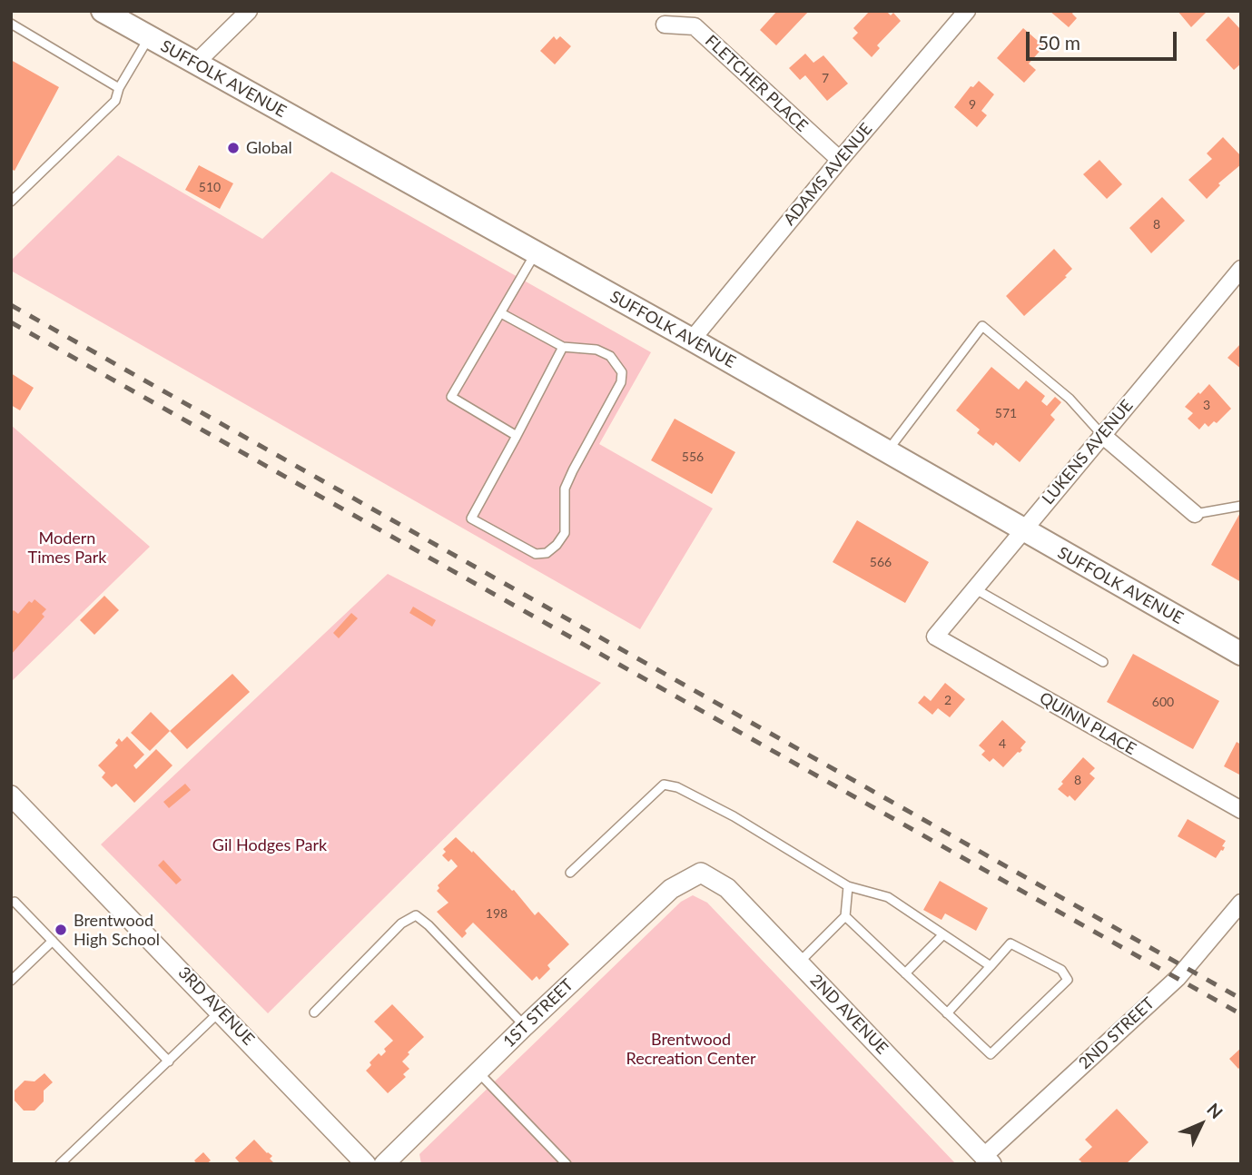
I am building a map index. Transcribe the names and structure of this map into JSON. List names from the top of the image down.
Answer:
{
  "streets": {
    "main road": ["SUFFOLK AVENUE"],
    "street": [
      "FLETCHER PLACE",
      "ADAMS AVENUE",
      "LUKENS AVENUE",
      "QUINN PLACE",
      "3RD AVENUE",
      "1ST STREET",
      "2ND AVENUE",
      "2ND STREET"
    ]
  },
  "crossings": [
    ["SUFFOLK AVENUE", "ADAMS AVENUE"],
    ["SUFFOLK AVENUE", "LUKENS AVENUE"],
    ["FLETCHER PLACE", "ADAMS AVENUE"],
    ["LUKENS AVENUE", "QUINN PLACE"],
    ["1ST STREET", "2ND AVENUE"],
    ["2ND AVENUE", "2ND STREET"]
  ],
  "parks": ["Modern Times Park", "Gil Hodges Park", "Brentwood Recreation Center"],
  "places": ["Global", "Brentwood High School"],
  "house_numbers": [
    "7",
    "9",
    "510",
    "8",
    "3",
    "571",
    "556",
    "566",
    "2",
    "600",
    "4",
    "8",
    "198"
  ],
  "scale_bar": "50 m",
  "north": "top right"
}
